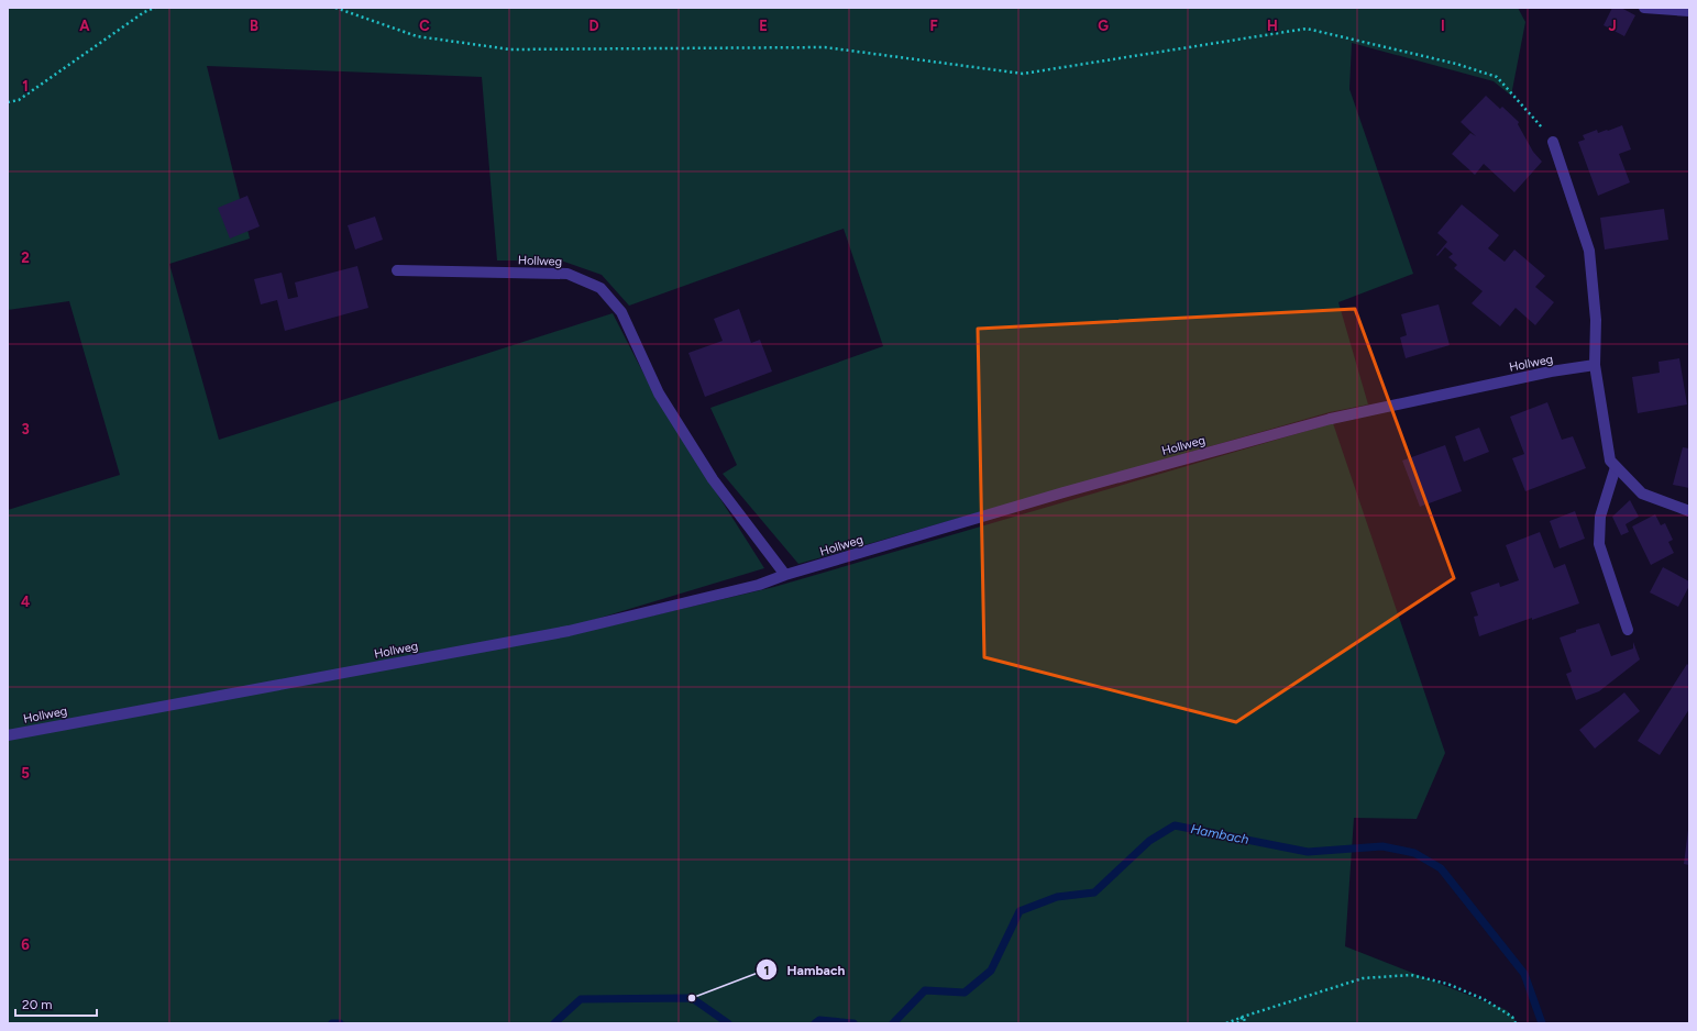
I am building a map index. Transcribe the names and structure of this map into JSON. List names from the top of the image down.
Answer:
{
  "streets": {
    "street": ["Hollweg"]
  },
  "water": ["Hambach"],
  "places": ["Hambach"],
  "scale_bar": "20 m",
  "grid": {
    "columns": [
      "A",
      "B",
      "C",
      "D",
      "E",
      "F",
      "G",
      "H",
      "I",
      "J"
    ],
    "rows": [
      "1",
      "2",
      "3",
      "4",
      "5",
      "6"
    ]
  }
}
